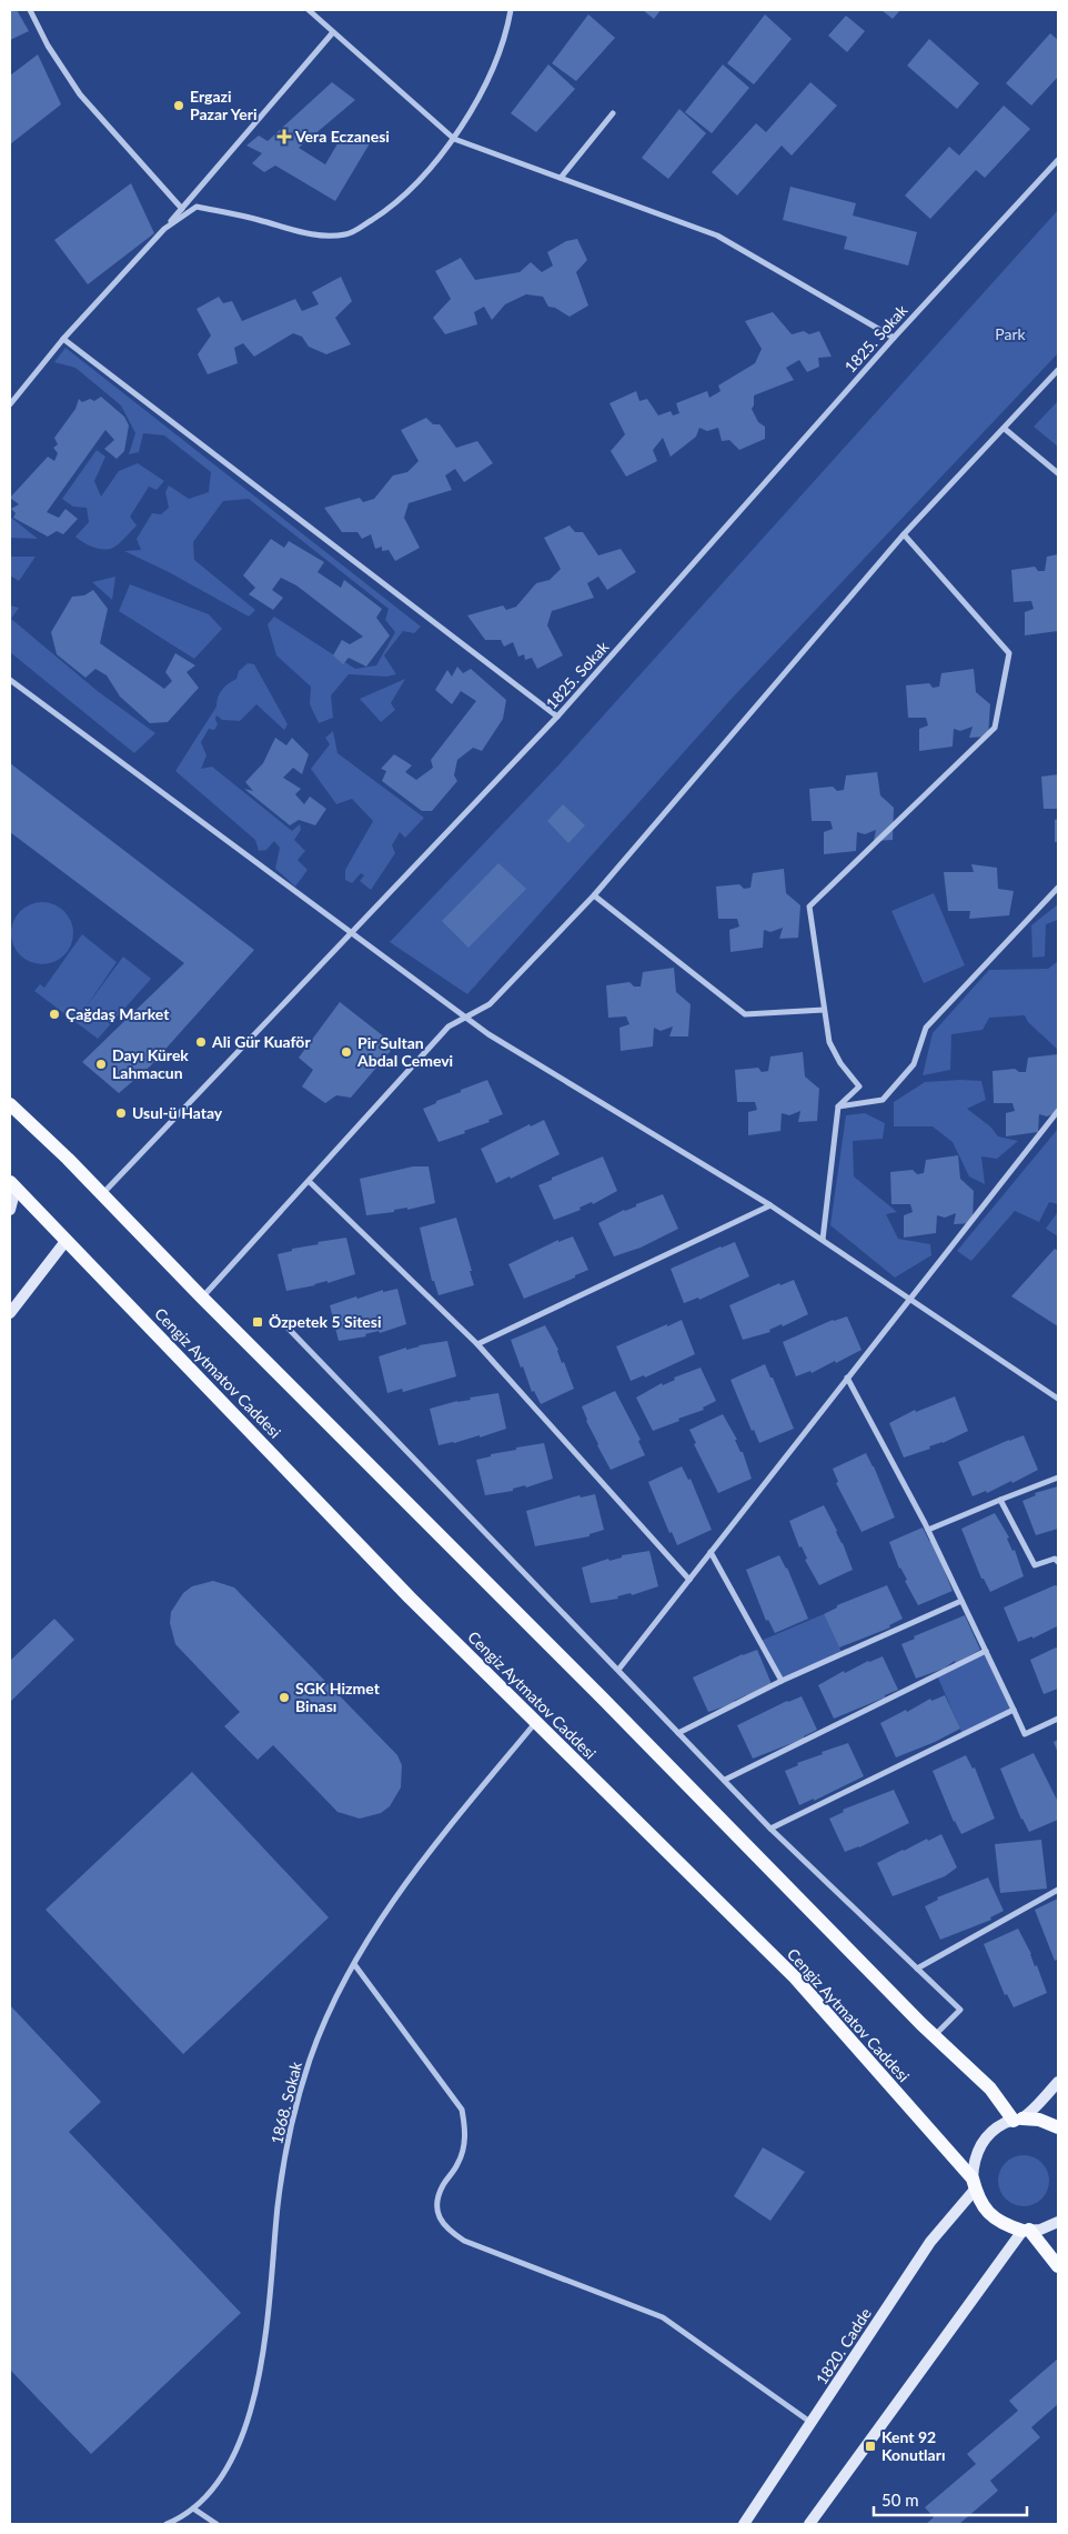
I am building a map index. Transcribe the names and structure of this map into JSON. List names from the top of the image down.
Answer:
{
  "streets": {
    "main road": ["Cengiz Aytmatov Caddesi", "1820. Cadde"],
    "street": ["1825. Sokak", "1868. Sokak"]
  },
  "crossings": [
    ["Cengiz Aytmatov Caddesi", "1868. Sokak"],
    ["Cengiz Aytmatov Caddesi", "1820. Cadde"]
  ],
  "parks": ["Park"],
  "places": {
    "other": [
      "Ergazi Pazar Yeri",
      "Çağdaş Market",
      "Ali Gür Kuaför",
      "Pir Sultan Abdal Cemevi",
      "Dayı Kürek Lahmacun",
      "Usul-ü Hatay",
      "SGK Hizmet Binası"
    ],
    "health": ["Vera Eczanesi"],
    "transit": ["Özpetek 5 Sitesi", "Kent 92 Konutları"]
  },
  "scale_bar": "50 m"
}
